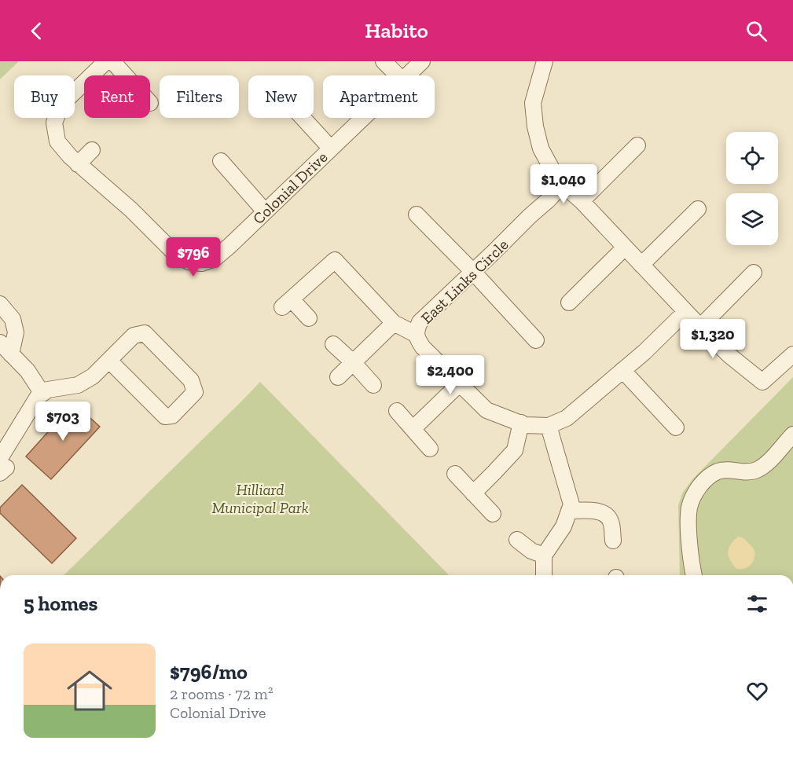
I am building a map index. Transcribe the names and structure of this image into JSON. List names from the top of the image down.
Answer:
{
  "streets": {
    "street": ["Colonial Drive", "East Links Circle"]
  },
  "parks": ["Hilliard Municipal Park"],
  "page": {
    "header": "Habito",
    "chip": [
      "Buy",
      "Rent",
      "Filters",
      "New",
      "Apartment"
    ],
    "price": [
      "$1,040",
      "$796",
      "$1,320",
      "$2,400",
      "$703"
    ],
    "heading": "5 homes",
    "list": [
      {
        "name": "$796/mo",
        "note": "2 rooms · 72 m² · Colonial Drive"
      }
    ]
  }
}
